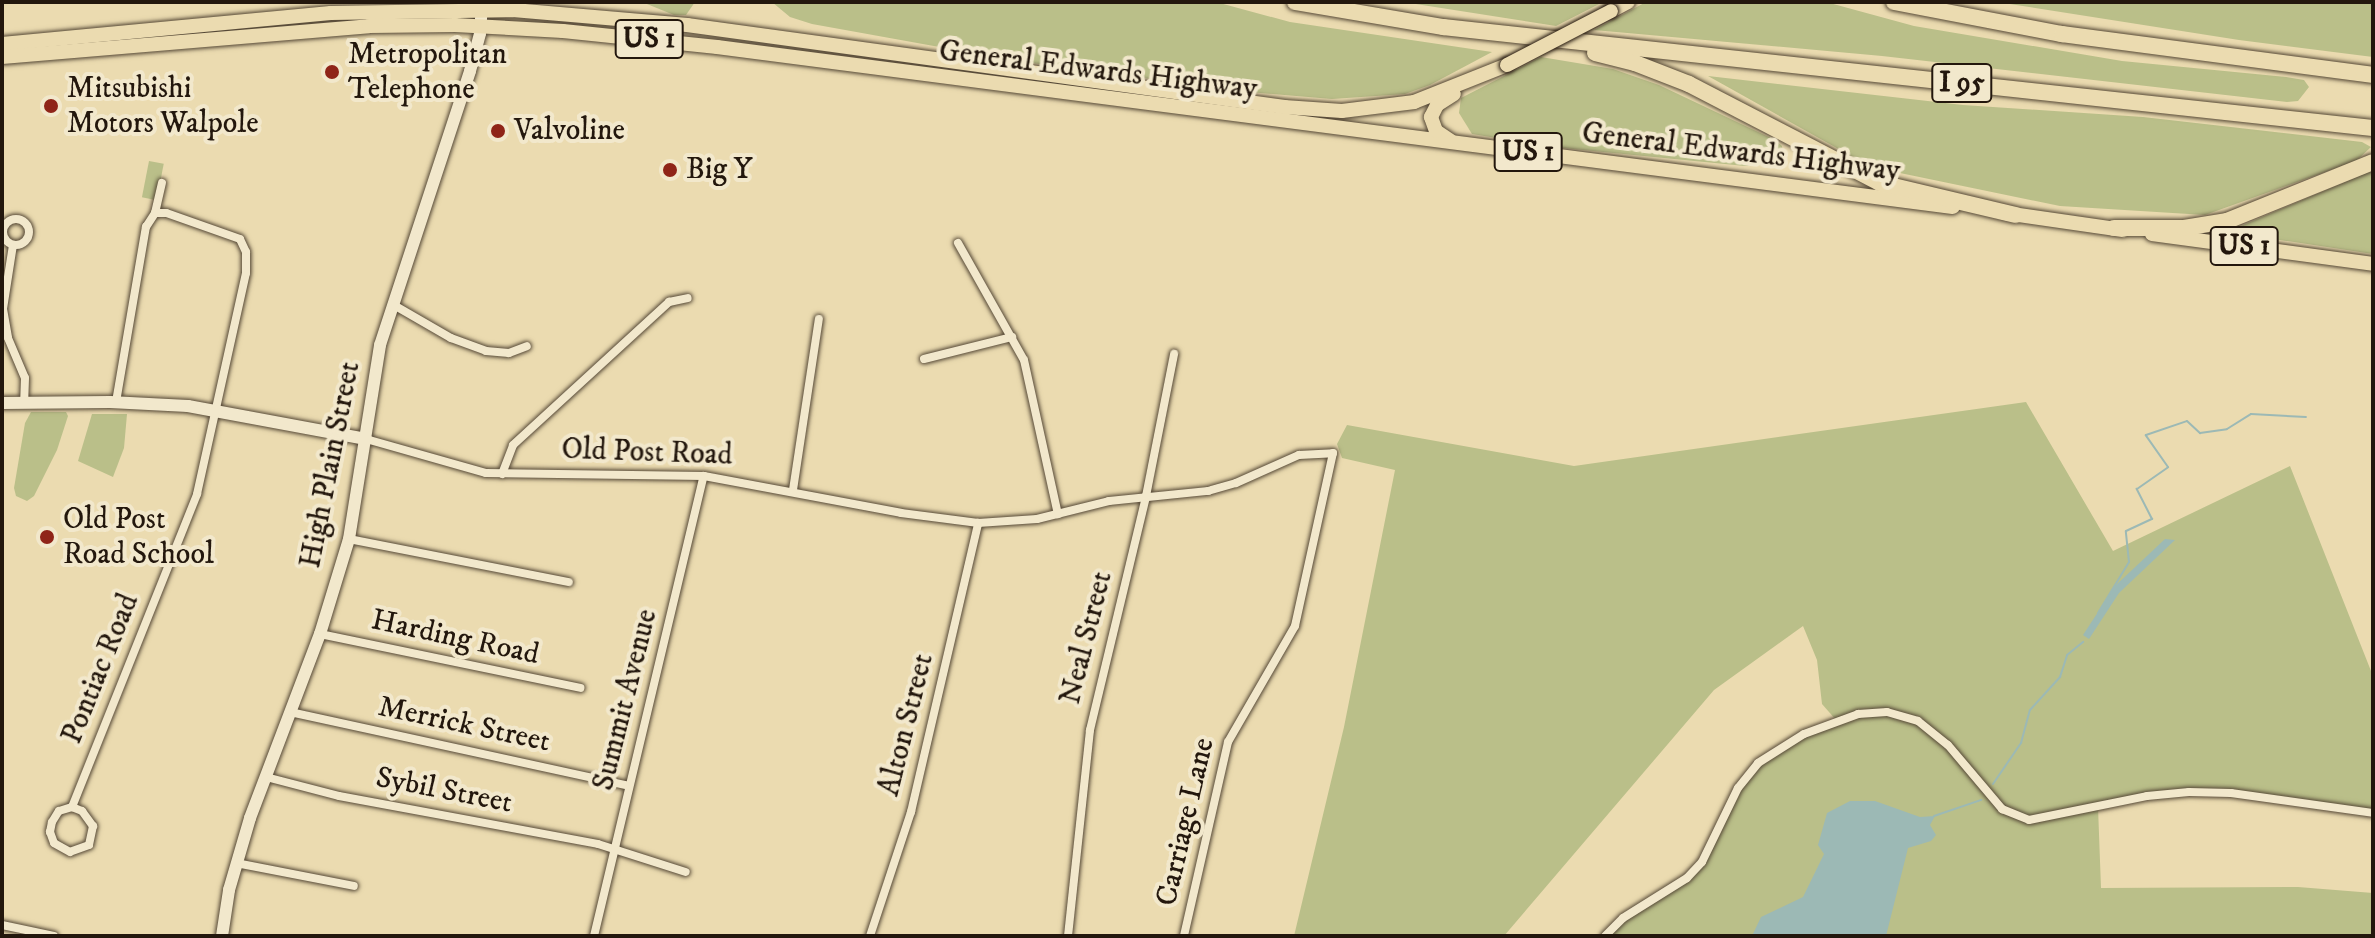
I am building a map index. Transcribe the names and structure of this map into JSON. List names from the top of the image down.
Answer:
{
  "streets": {
    "highway": ["I 95"],
    "main road": [
      "US 1",
      "General Edwards Highway",
      "Old Post Road",
      "High Plain Street"
    ],
    "street": [
      "Harding Road",
      "Neal Street",
      "Pontiac Road",
      "Summit Avenue",
      "Merrick Street",
      "Alton Street",
      "Sybil Street",
      "Carriage Lane"
    ]
  },
  "crossings": [
    ["US 1", "General Edwards Highway"],
    ["US 1", "High Plain Street"],
    ["General Edwards Highway", "High Plain Street"],
    ["Old Post Road", "High Plain Street"],
    ["Old Post Road", "Neal Street"],
    ["Old Post Road", "Pontiac Road"],
    ["Old Post Road", "Summit Avenue"],
    ["Old Post Road", "Alton Street"],
    ["Old Post Road", "Carriage Lane"],
    ["High Plain Street", "Harding Road"],
    ["High Plain Street", "Merrick Street"],
    ["High Plain Street", "Sybil Street"],
    ["Summit Avenue", "Merrick Street"],
    ["Summit Avenue", "Sybil Street"]
  ],
  "places": [
    "Metropolitan Telephone",
    "Mitsubishi Motors Walpole",
    "Valvoline",
    "Big Y",
    "Old Post Road School"
  ]
}
